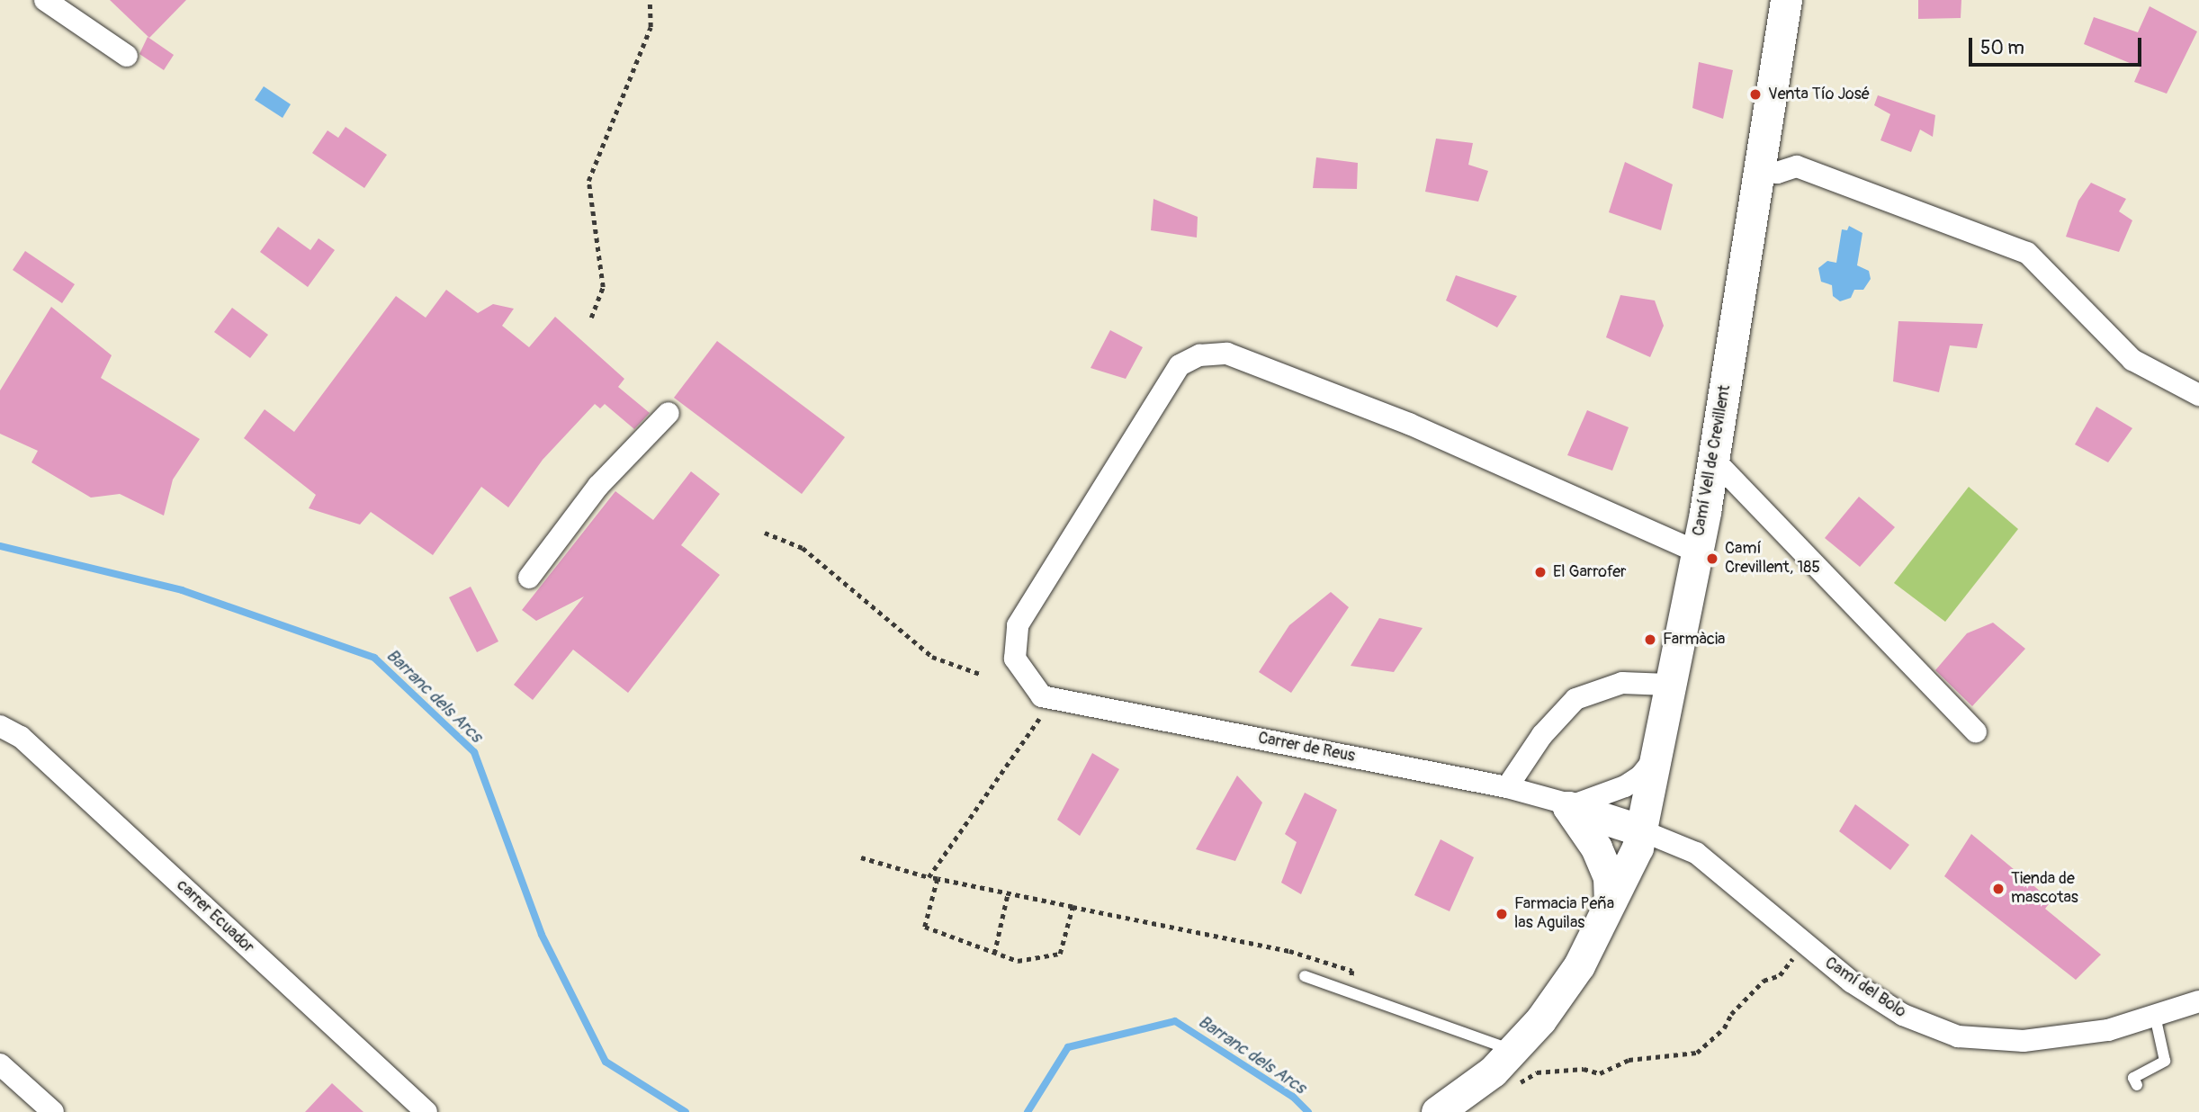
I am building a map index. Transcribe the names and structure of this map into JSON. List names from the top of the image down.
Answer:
{
  "streets": {
    "street": [
      "Camí Vell de Crevillent",
      "Carrer de Reus",
      "carrer Ecuador",
      "Camí del Bolo"
    ]
  },
  "crossings": [
    ["Camí Vell de Crevillent", "Camí del Bolo"]
  ],
  "water": ["Barranc dels Arcs"],
  "places": [
    "Venta Tío José",
    "Camí Crevillent, 185",
    "El Garrofer",
    "Farmàcia",
    "Tienda de mascotas",
    "Farmacia Peña las Aguilas"
  ],
  "scale_bar": "50 m"
}
